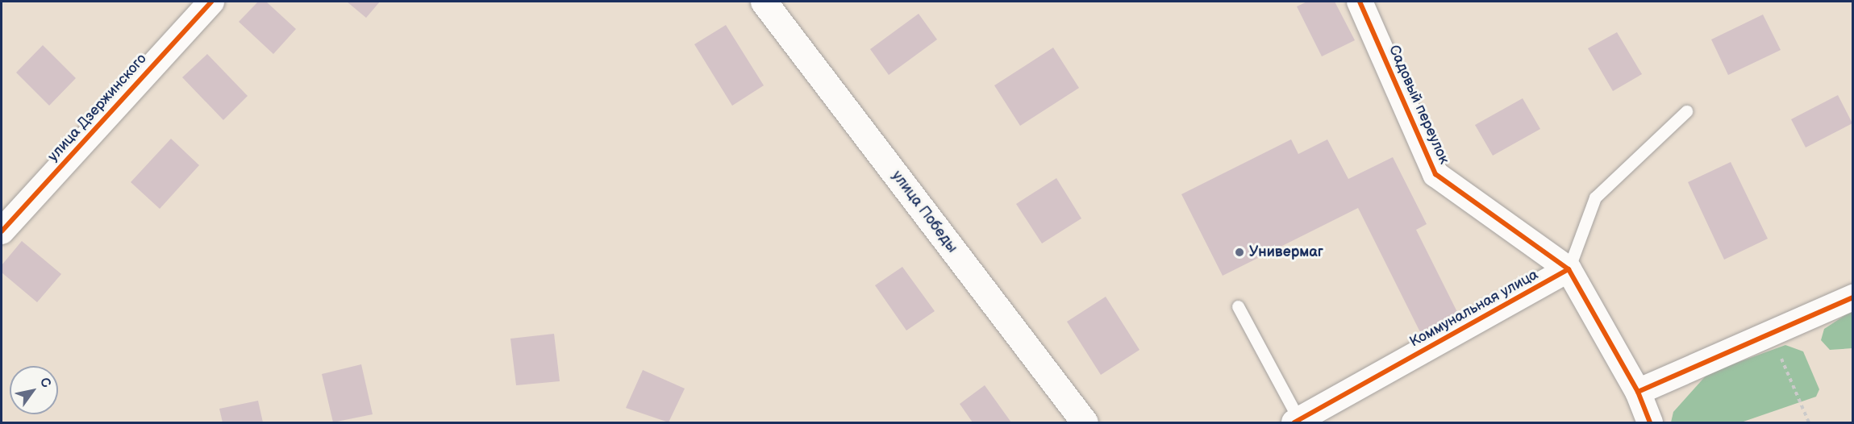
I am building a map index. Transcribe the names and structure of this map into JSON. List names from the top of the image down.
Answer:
{
  "streets": {
    "main road": ["улица Победы"],
    "street": ["Садовый переулок", "улица Дзержинского", "Коммунальная улица"]
  },
  "crossings": [
    ["Садовый переулок", "Коммунальная улица"]
  ],
  "places": ["Универмаг"],
  "north": "top right"
}
